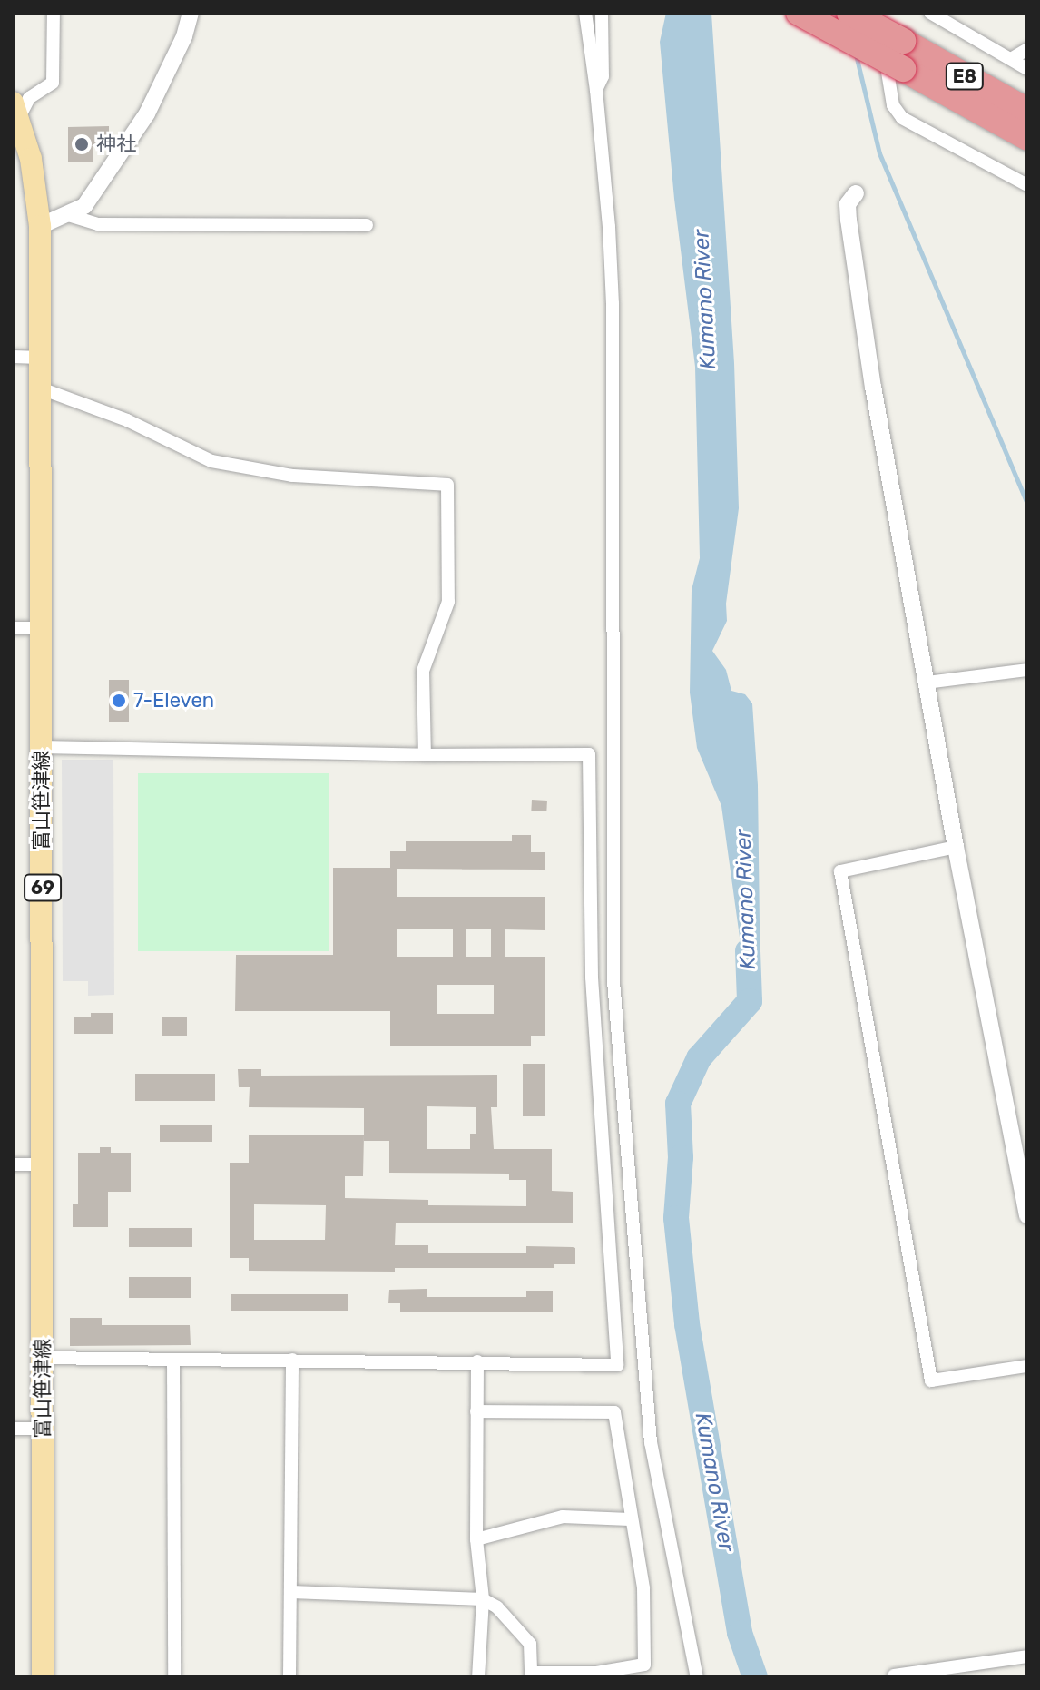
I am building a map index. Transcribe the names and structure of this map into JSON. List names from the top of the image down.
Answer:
{
  "streets": {
    "highway": ["E8"],
    "main road": ["富山笹津線", "69"]
  },
  "water": ["Kumano River"],
  "places": ["神社", "7-Eleven"]
}
